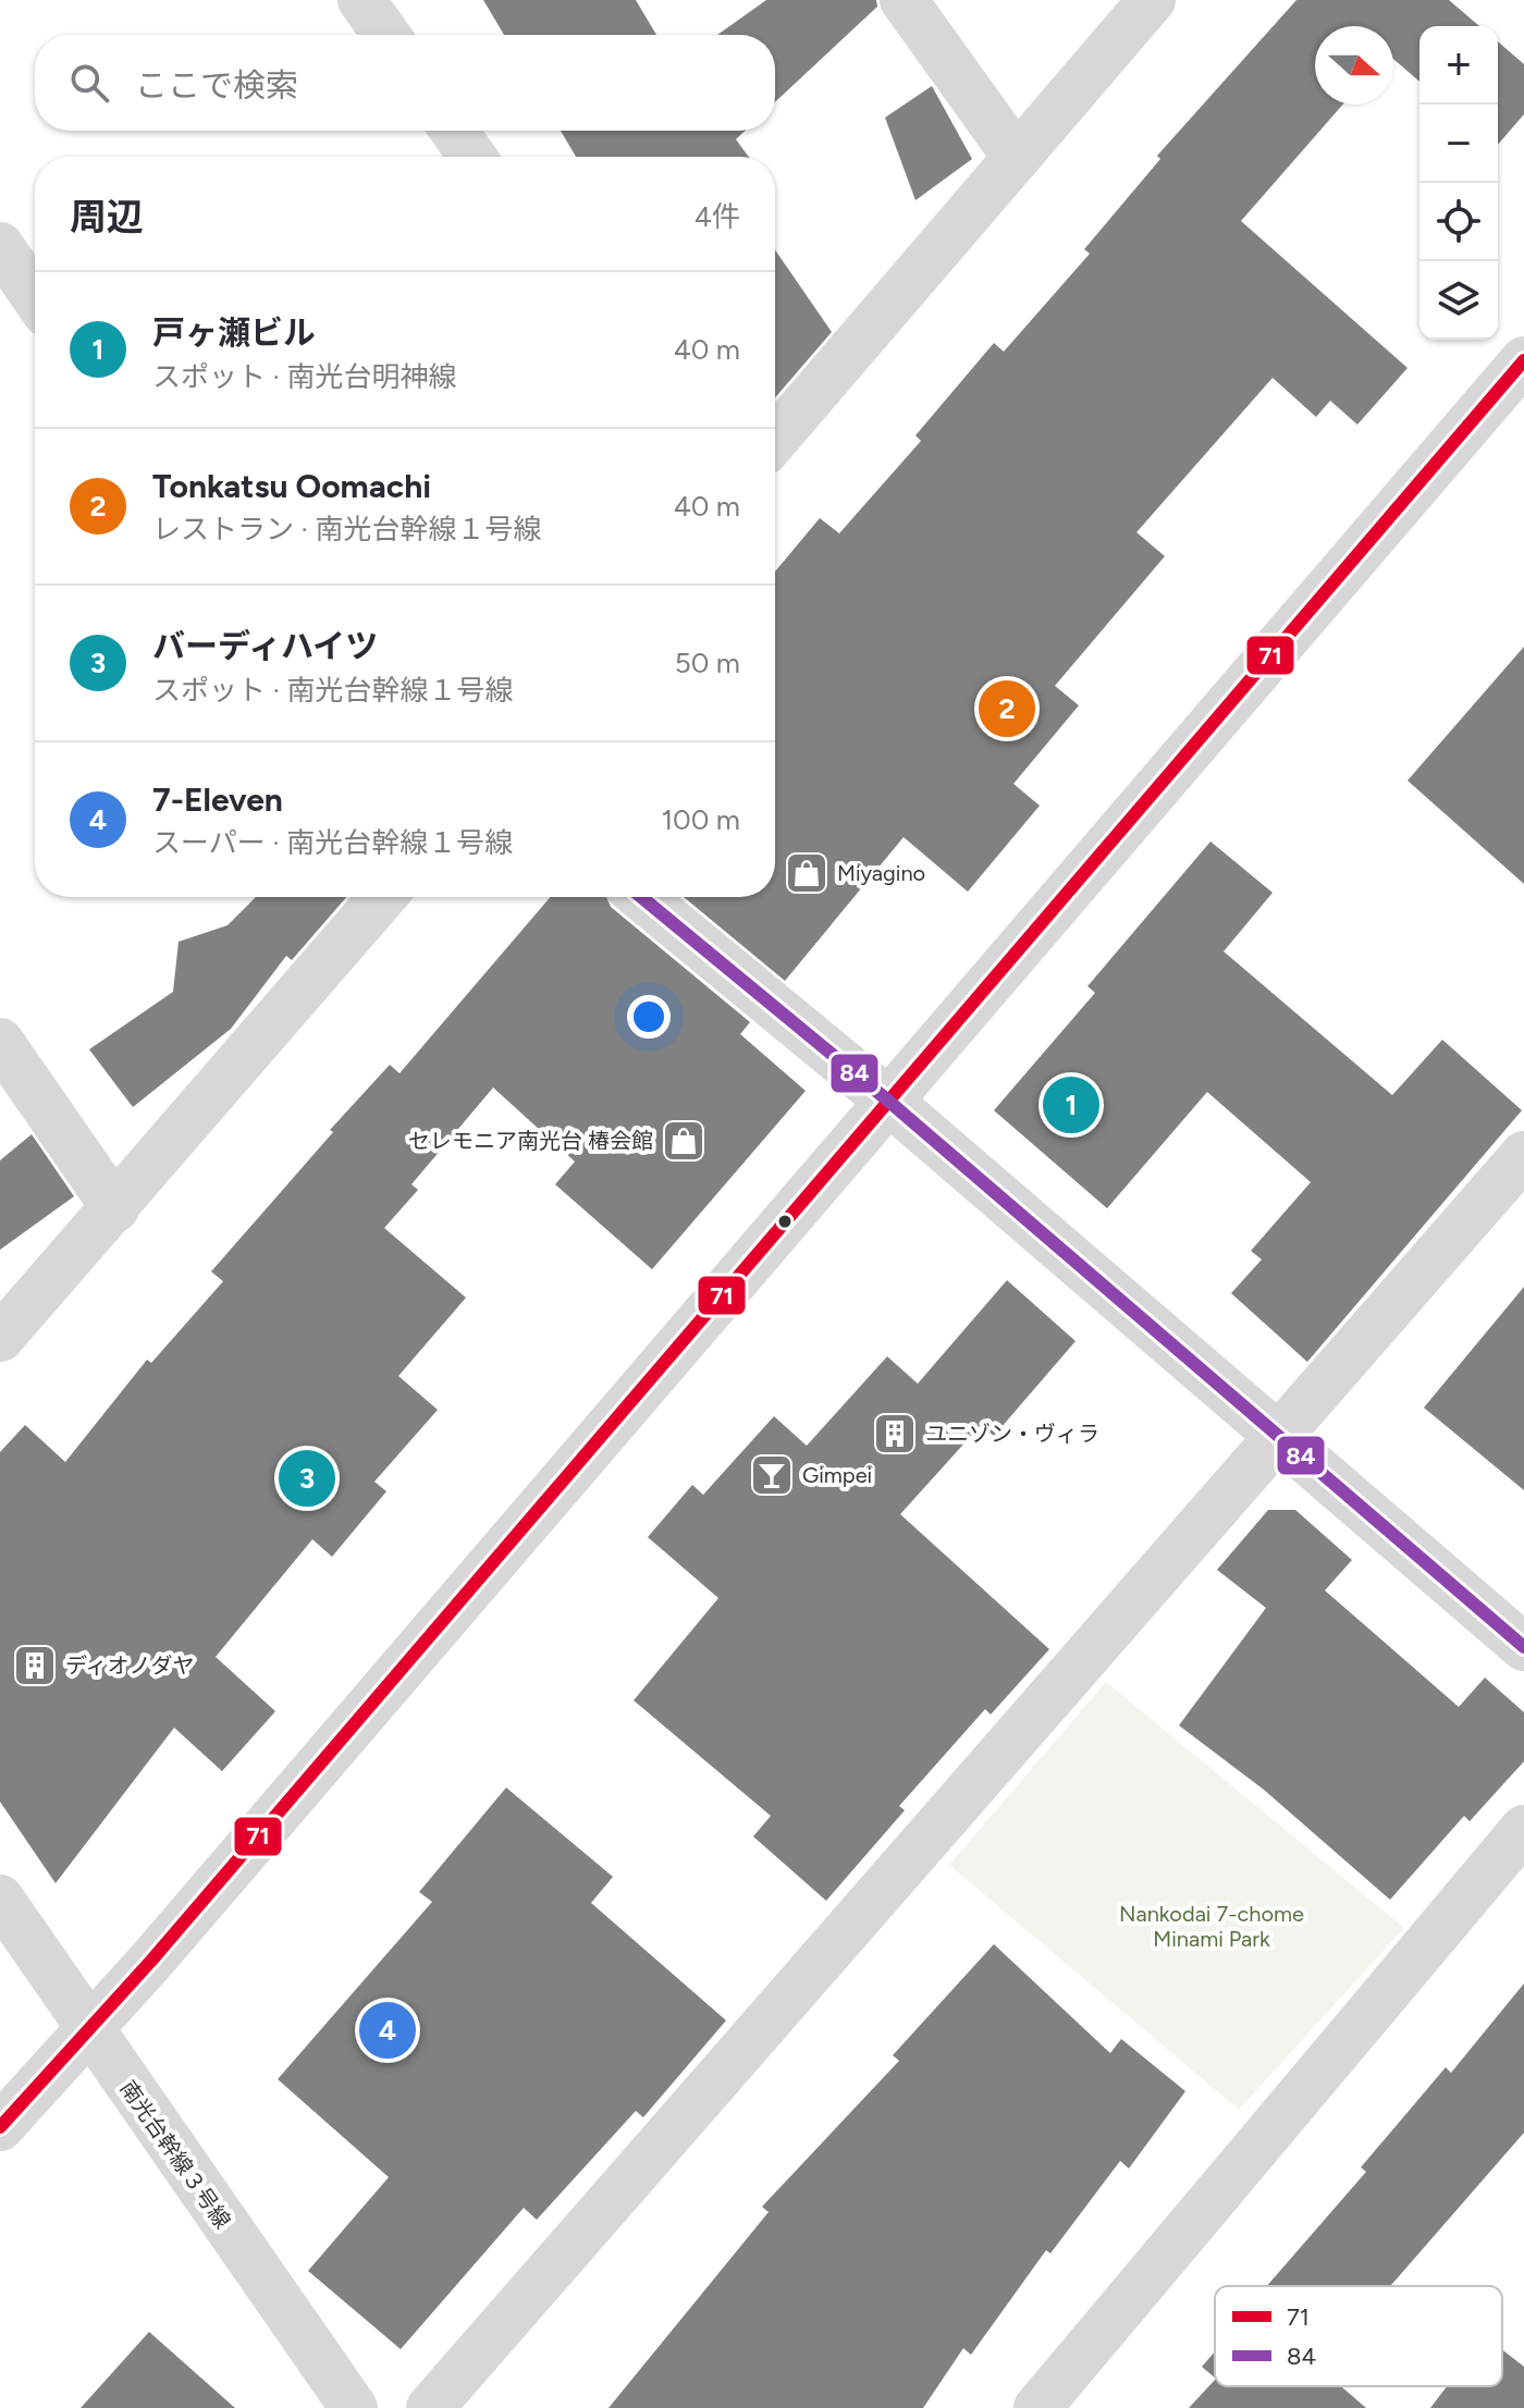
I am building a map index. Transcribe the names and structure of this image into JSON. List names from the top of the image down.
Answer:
{
  "streets": {
    "street": ["南光台幹線３号線"]
  },
  "parks": ["Nankodai 7-chome Minami Park"],
  "places": {
    "shop": ["Miyagino", "セレモニア南光台 椿会館"],
    "building": ["ユニゾン・ヴィラ", "ディオノダヤ"],
    "bar": ["Gimpei"]
  },
  "lines": ["transit line 71", "transit line 84"],
  "legend": ["71", "84"],
  "north": "right",
  "page": {
    "map_buttons": ["+", "−"],
    "search": "ここで検索",
    "heading": ["周辺", "4件"],
    "list": [
      {
        "mark": "1",
        "name": "戸ヶ瀬ビル",
        "note": "スポット · 南光台明神線",
        "value": "40 m"
      },
      {
        "mark": "2",
        "name": "Tonkatsu Oomachi",
        "note": "レストラン · 南光台幹線１号線",
        "value": "40 m"
      },
      {
        "mark": "3",
        "name": "バーディハイツ",
        "note": "スポット · 南光台幹線１号線",
        "value": "50 m"
      },
      {
        "mark": "4",
        "name": "7-Eleven",
        "note": "スーパー · 南光台幹線１号線",
        "value": "100 m"
      }
    ],
    "pins": [
      "2",
      "1",
      "3",
      "4"
    ]
  }
}
